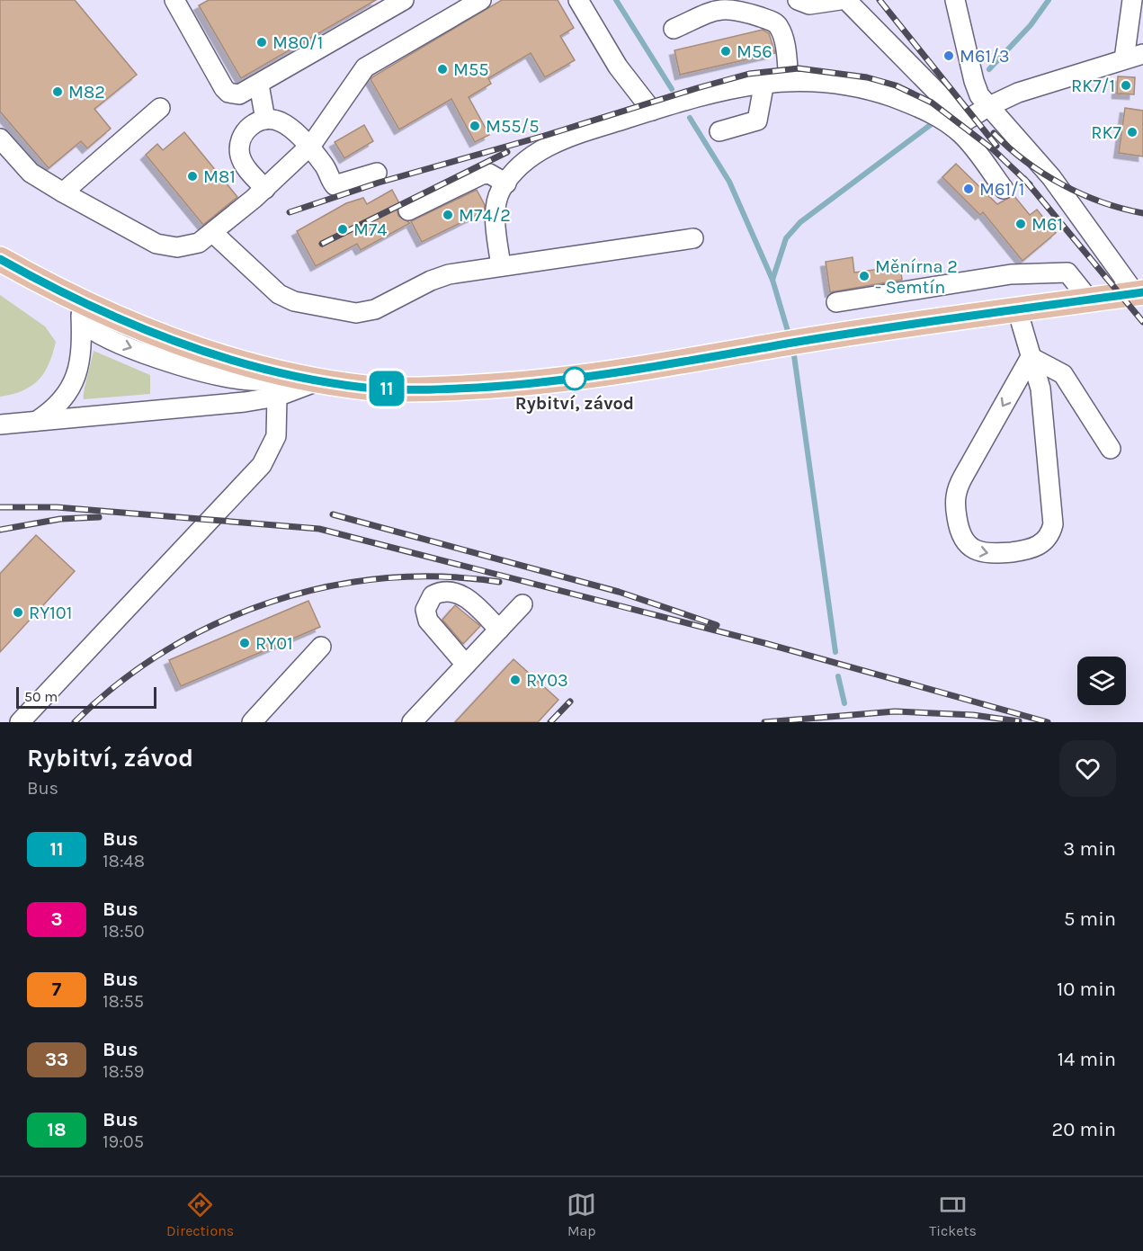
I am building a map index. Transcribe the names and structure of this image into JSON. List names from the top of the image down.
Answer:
{
  "places": [
    "M80/1",
    "M56",
    "M61/3",
    "M55",
    "RK7/1",
    "M82",
    "M55/5",
    "RK7",
    "M81",
    "M61/1",
    "M74/2",
    "M61",
    "M74",
    "Měnírna 2 - Semtín",
    "Rybitví, závod",
    "RY101",
    "RY01",
    "RY03"
  ],
  "lines": ["bus line 11"],
  "scale_bar": "50 m",
  "page": {
    "on_map": "11",
    "scale": "50 m",
    "heading": ["Rybitví, závod", "Bus"],
    "list": [
      {
        "mark": "11",
        "name": "Bus",
        "note": "18:48",
        "value": "3 min"
      },
      {
        "mark": "3",
        "name": "Bus",
        "note": "18:50",
        "value": "5 min"
      },
      {
        "mark": "7",
        "name": "Bus",
        "note": "18:55",
        "value": "10 min"
      },
      {
        "mark": "33",
        "name": "Bus",
        "note": "18:59",
        "value": "14 min"
      },
      {
        "mark": "18",
        "name": "Bus",
        "note": "19:05",
        "value": "20 min"
      }
    ],
    "tabs": ["Directions", "Map", "Tickets"]
  }
}
